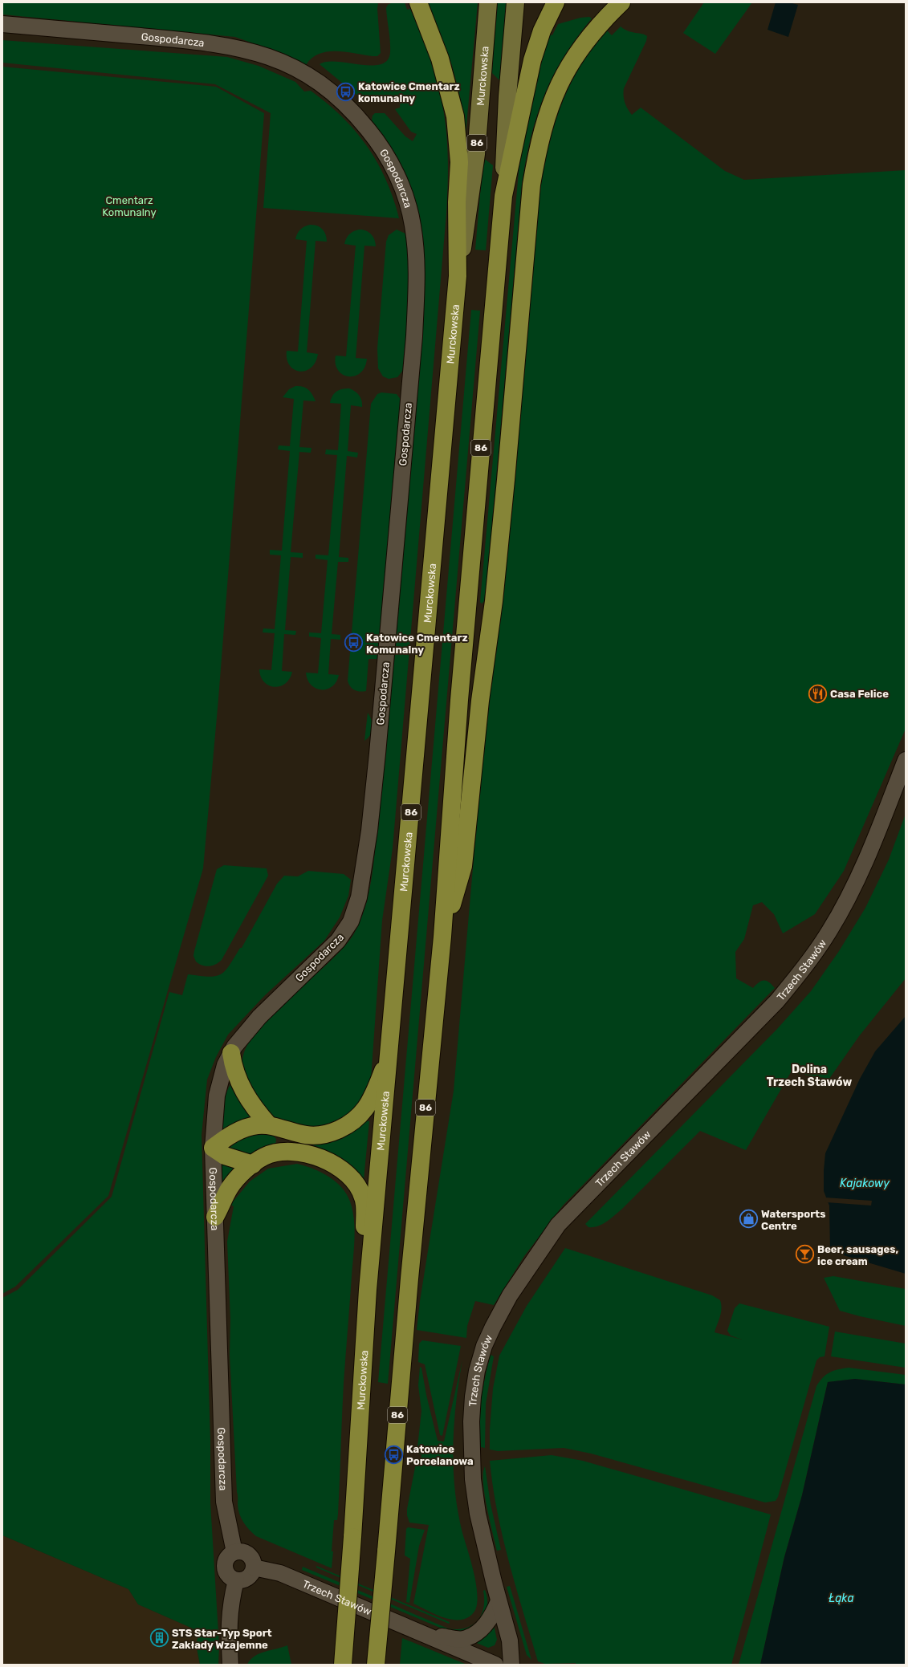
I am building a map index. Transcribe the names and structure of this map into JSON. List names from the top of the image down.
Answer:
{
  "streets": {
    "highway": ["Murckowska", "86"],
    "street": ["Gospodarcza", "Trzech Stawów"]
  },
  "crossings": [
    ["Gospodarcza", "Trzech Stawów"]
  ],
  "districts": ["Dolina Trzech Stawów"],
  "water": ["Kajakowy", "Łąka"],
  "parks": ["Cmentarz Komunalny"],
  "places": {
    "bus stop": ["Katowice Cmentarz komunalny", "Katowice Cmentarz Komunalny", "Katowice Porcelanowa"],
    "restaurant": ["Casa Felice"],
    "shop": ["Watersports Centre"],
    "bar": ["Beer, sausages, ice cream"],
    "building": ["STS Star-Typ Sport Zakłady Wzajemne"]
  }
}
